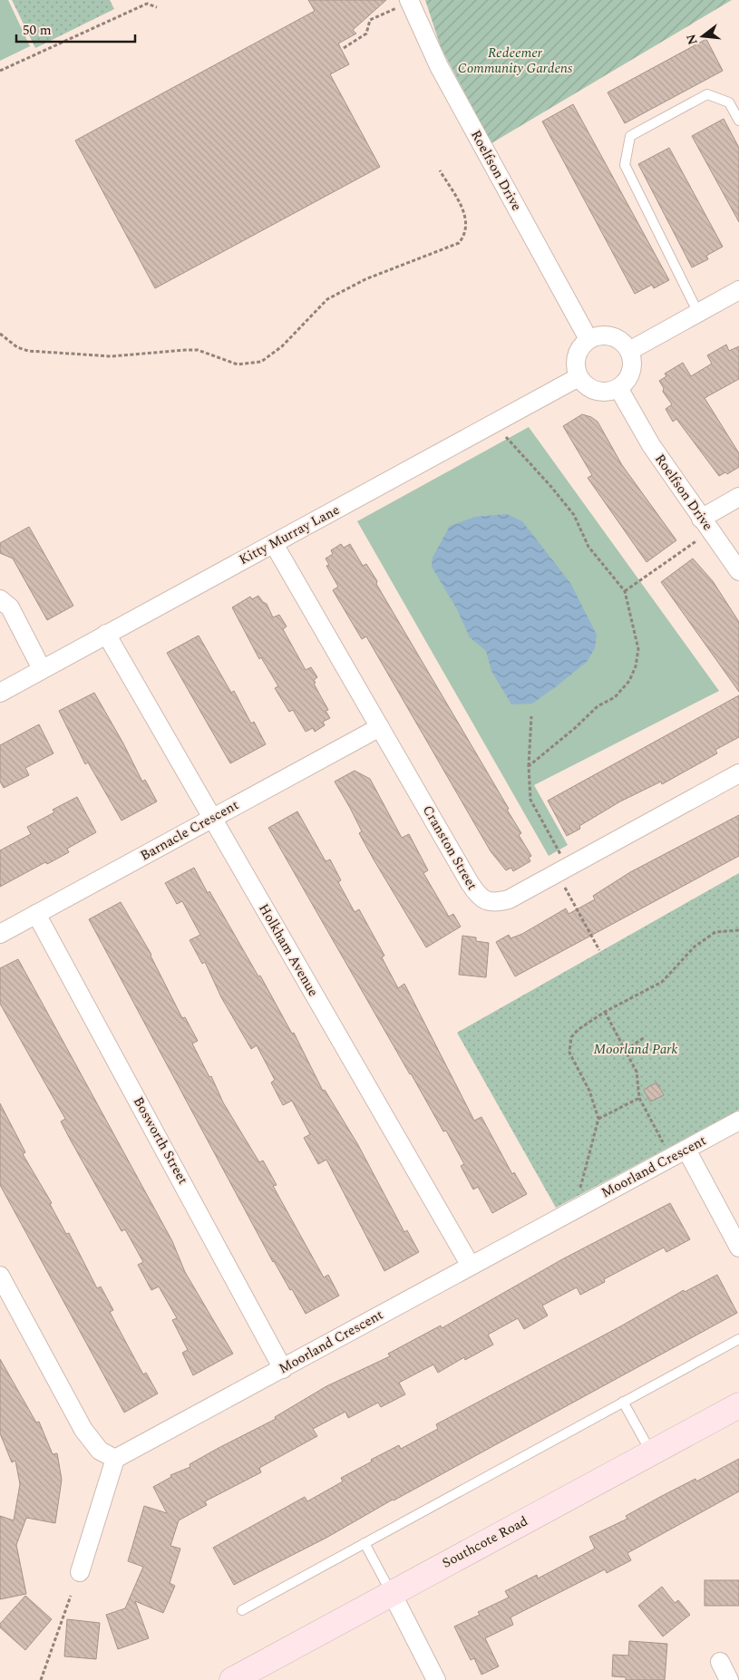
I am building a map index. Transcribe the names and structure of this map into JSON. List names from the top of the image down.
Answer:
{
  "streets": {
    "main road": ["Southcote Road"],
    "street": [
      "Roelfson Drive",
      "Kitty Murray Lane",
      "Barnacle Crescent",
      "Cranston Street",
      "Holkham Avenue",
      "Bosworth Street",
      "Moorland Crescent"
    ]
  },
  "crossings": [
    ["Roelfson Drive", "Kitty Murray Lane"],
    ["Kitty Murray Lane", "Cranston Street"],
    ["Kitty Murray Lane", "Holkham Avenue"],
    ["Barnacle Crescent", "Cranston Street"],
    ["Barnacle Crescent", "Holkham Avenue"],
    ["Barnacle Crescent", "Bosworth Street"],
    ["Holkham Avenue", "Moorland Crescent"],
    ["Bosworth Street", "Moorland Crescent"]
  ],
  "parks": ["Redeemer Community Gardens", "Moorland Park"],
  "scale_bar": "50 m",
  "north": "left"
}
